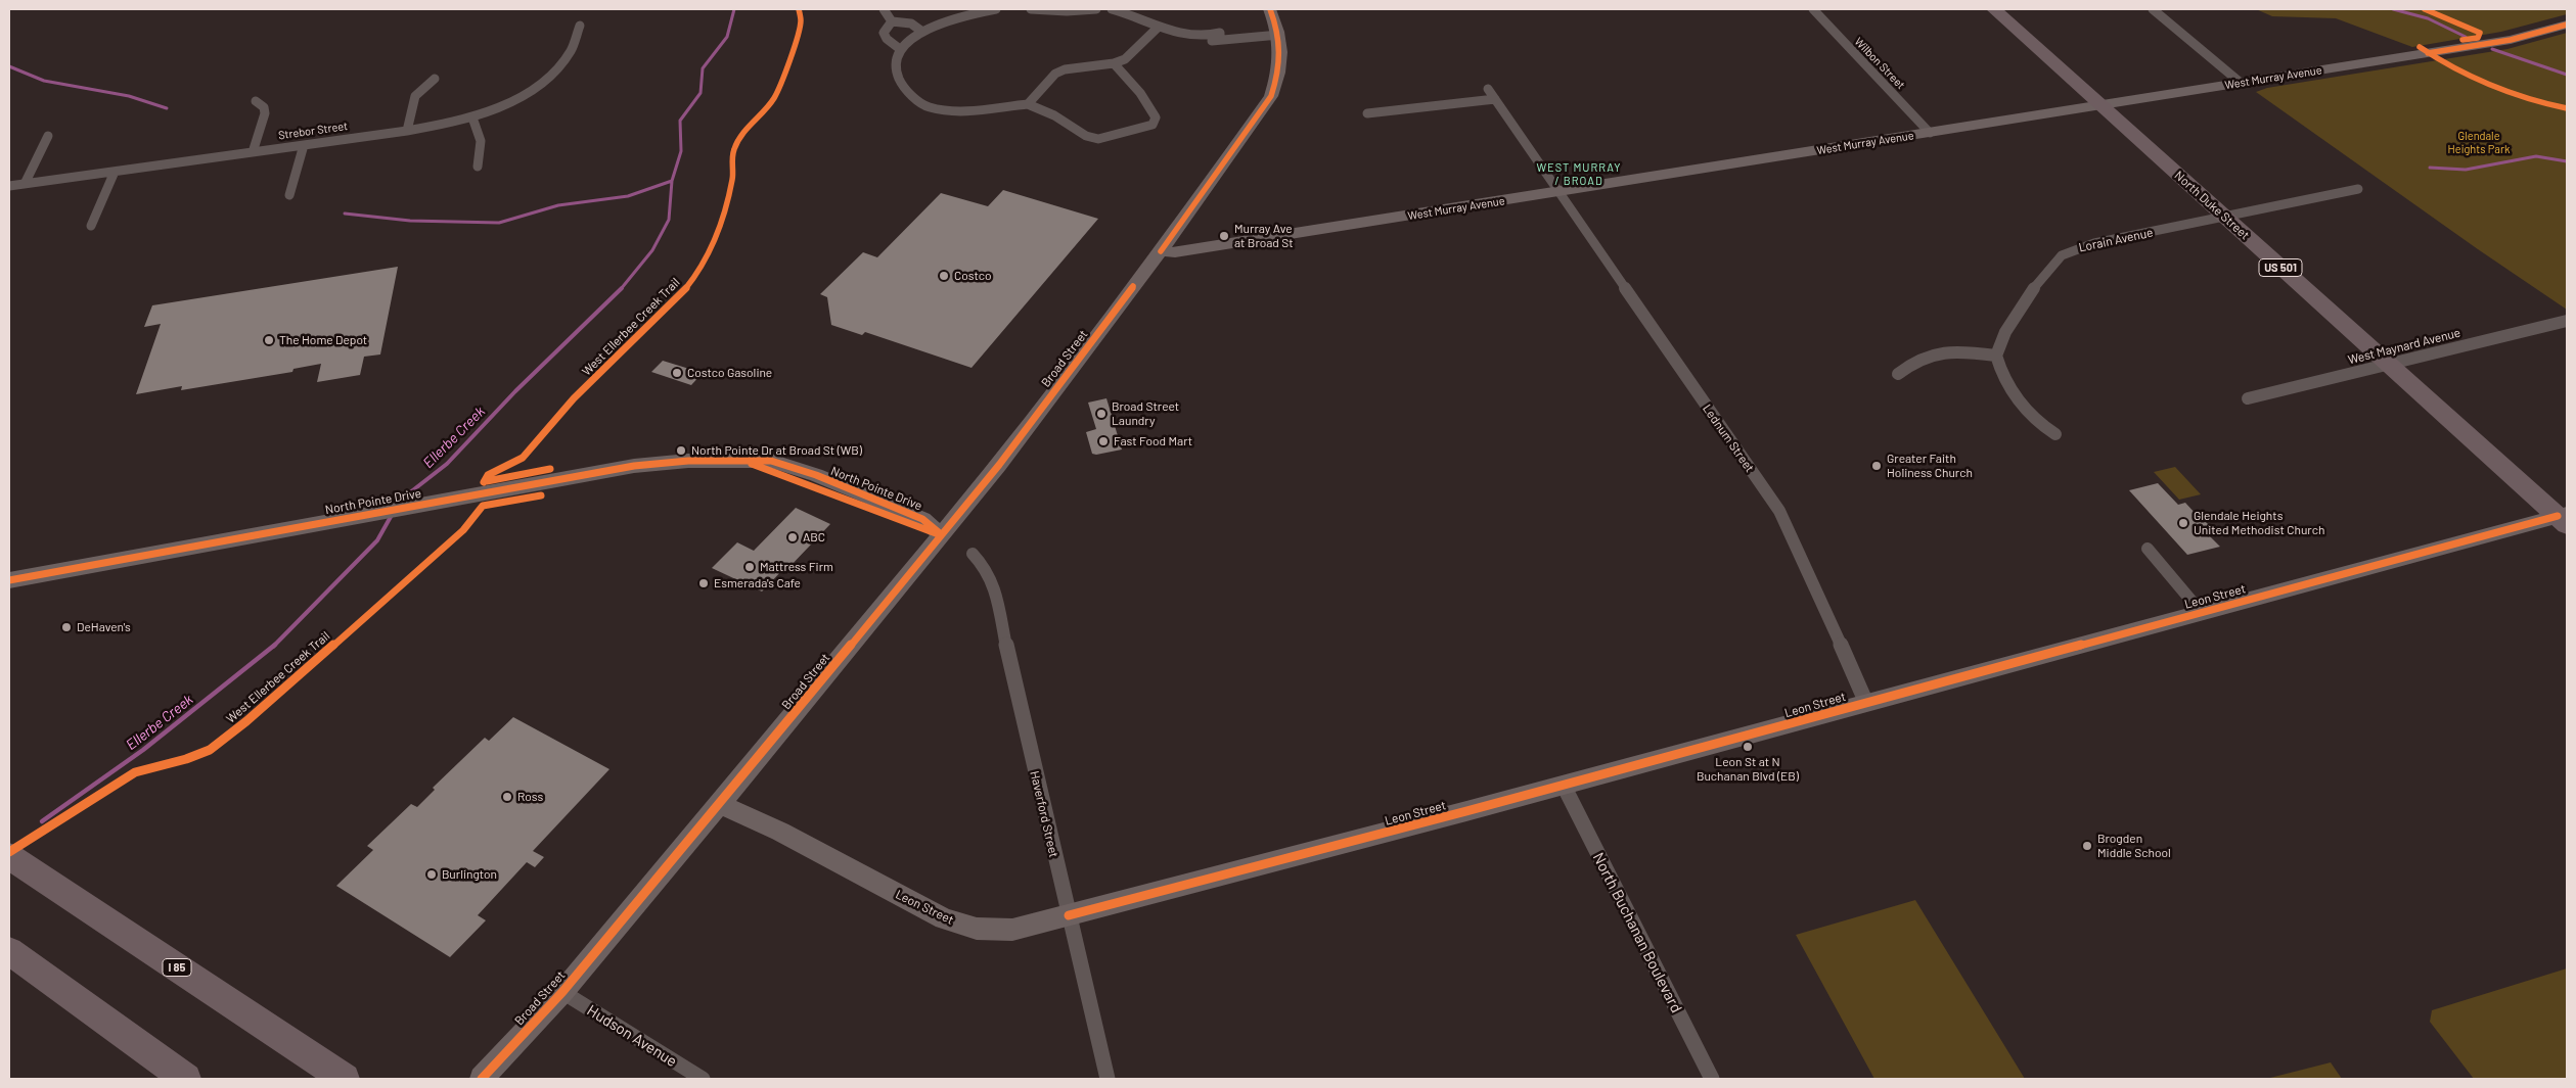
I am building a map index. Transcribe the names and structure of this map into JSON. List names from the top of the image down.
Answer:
{
  "streets": {
    "highway": ["North Duke Street", "US 501", "I 85"],
    "main road": ["West Murray Avenue", "Broad Street"],
    "street": [
      "Wilbon Street",
      "Strebor Street",
      "Lorain Avenue",
      "West Maynard Avenue",
      "Lednum Street",
      "North Pointe Drive",
      "Leon Street",
      "Haverford Street",
      "North Buchanan Boulevard",
      "Hudson Avenue"
    ],
    "cycle path": ["West Ellerbee Creek Trail"]
  },
  "crossings": [
    ["Wilbon Street", "West Murray Avenue"],
    ["West Murray Avenue", "North Duke Street"],
    ["West Murray Avenue", "Broad Street"],
    ["West Murray Avenue", "Lednum Street"],
    ["North Duke Street", "Lorain Avenue"],
    ["North Duke Street", "West Maynard Avenue"],
    ["North Duke Street", "Leon Street"],
    ["Broad Street", "North Pointe Drive"],
    ["Broad Street", "Leon Street"],
    ["Broad Street", "Hudson Avenue"],
    ["Lednum Street", "Leon Street"],
    ["Leon Street", "Haverford Street"],
    ["Leon Street", "North Buchanan Boulevard"]
  ],
  "districts": ["WEST MURRAY / BROAD"],
  "water": ["Ellerbe Creek"],
  "parks": ["Glendale Heights Park"],
  "places": [
    "Murray Ave at Broad St",
    "Costco",
    "The Home Depot",
    "Costco Gasoline",
    "Broad Street Laundry",
    "Fast Food Mart",
    "North Pointe Dr at Broad St (WB)",
    "Greater Faith Holiness Church",
    "Glendale Heights United Methodist Church",
    "ABC",
    "Mattress Firm",
    "Esmerada's Cafe",
    "DeHaven's",
    "Leon St at N Buchanan Blvd (EB)",
    "Ross",
    "Brogden Middle School",
    "Burlington"
  ]
}
